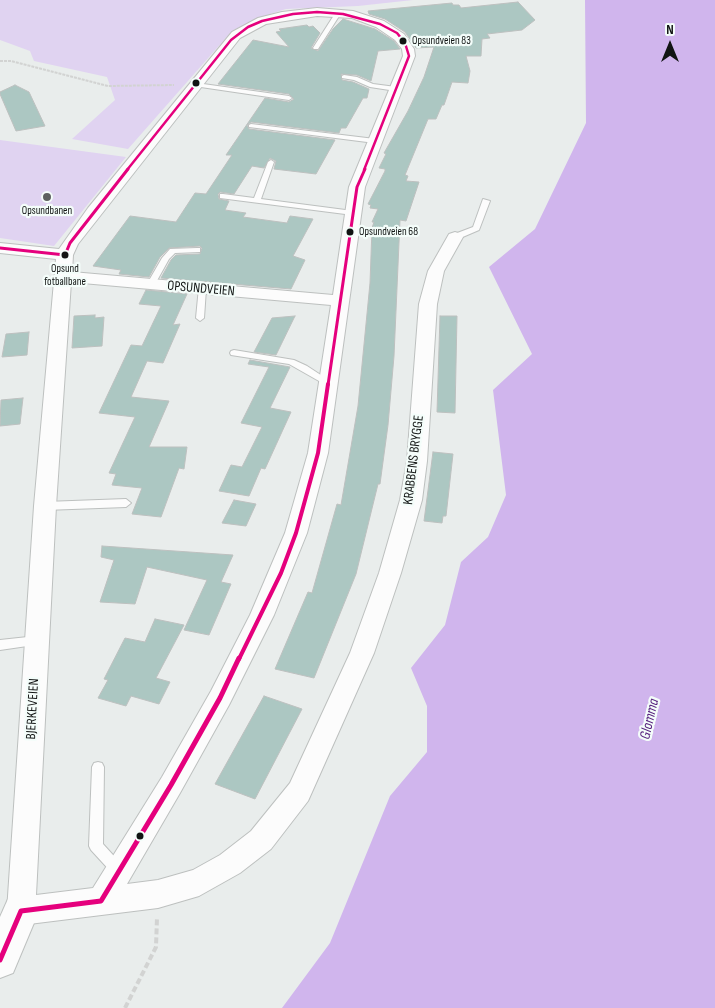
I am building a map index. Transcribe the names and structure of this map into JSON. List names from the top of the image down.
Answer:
{
  "streets": {
    "street": ["OPSUNDVEIEN", "KRABBENS BRYGGE", "BJERKEVEIEN"]
  },
  "crossings": [
    ["OPSUNDVEIEN", "BJERKEVEIEN"]
  ],
  "water": ["Glomma"],
  "places": [
    "Opsundveien 83",
    "Opsundbanen",
    "Opsundveien 68",
    "Opsund fotballbane"
  ],
  "north": "top"
}
